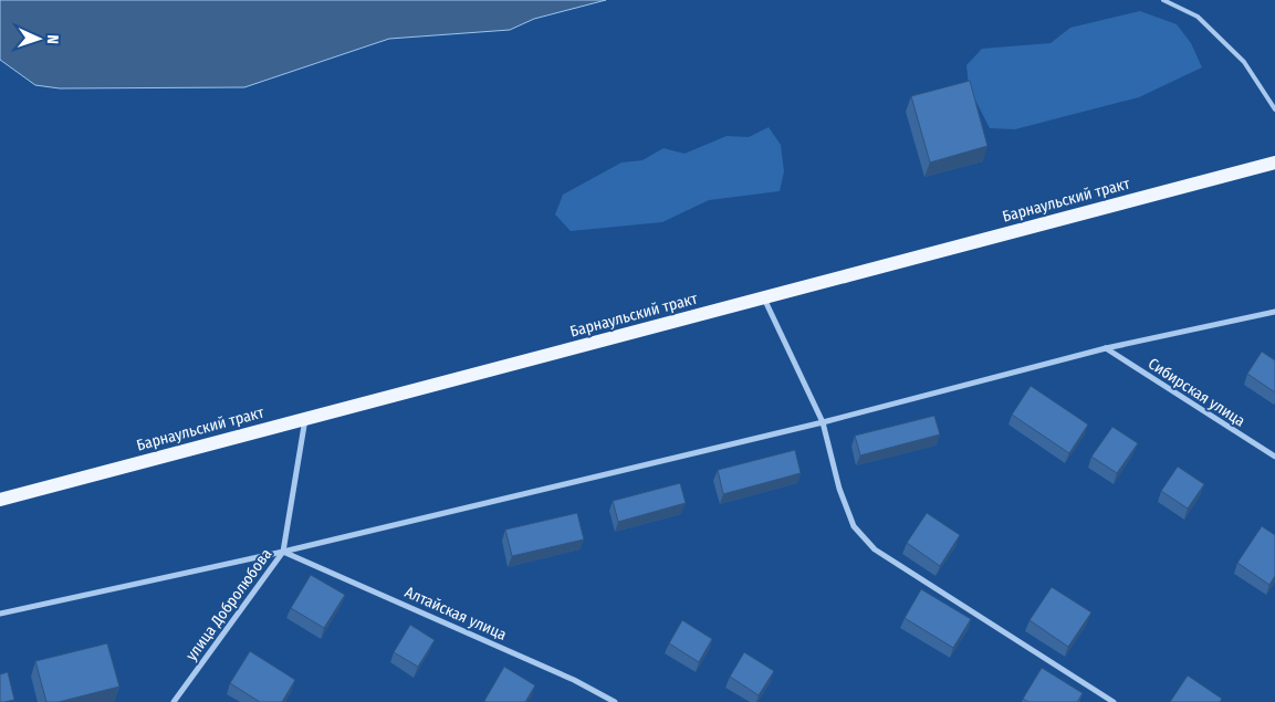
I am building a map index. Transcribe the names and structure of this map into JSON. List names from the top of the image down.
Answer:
{
  "streets": {
    "main road": ["Барнаульский тракт"],
    "street": ["Сибирская улица", "улица Добролюбова", "Алтайская улица"]
  },
  "crossings": [
    ["Барнаульский тракт", "улица Добролюбова"],
    ["улица Добролюбова", "Алтайская улица"]
  ],
  "north": "right"
}
